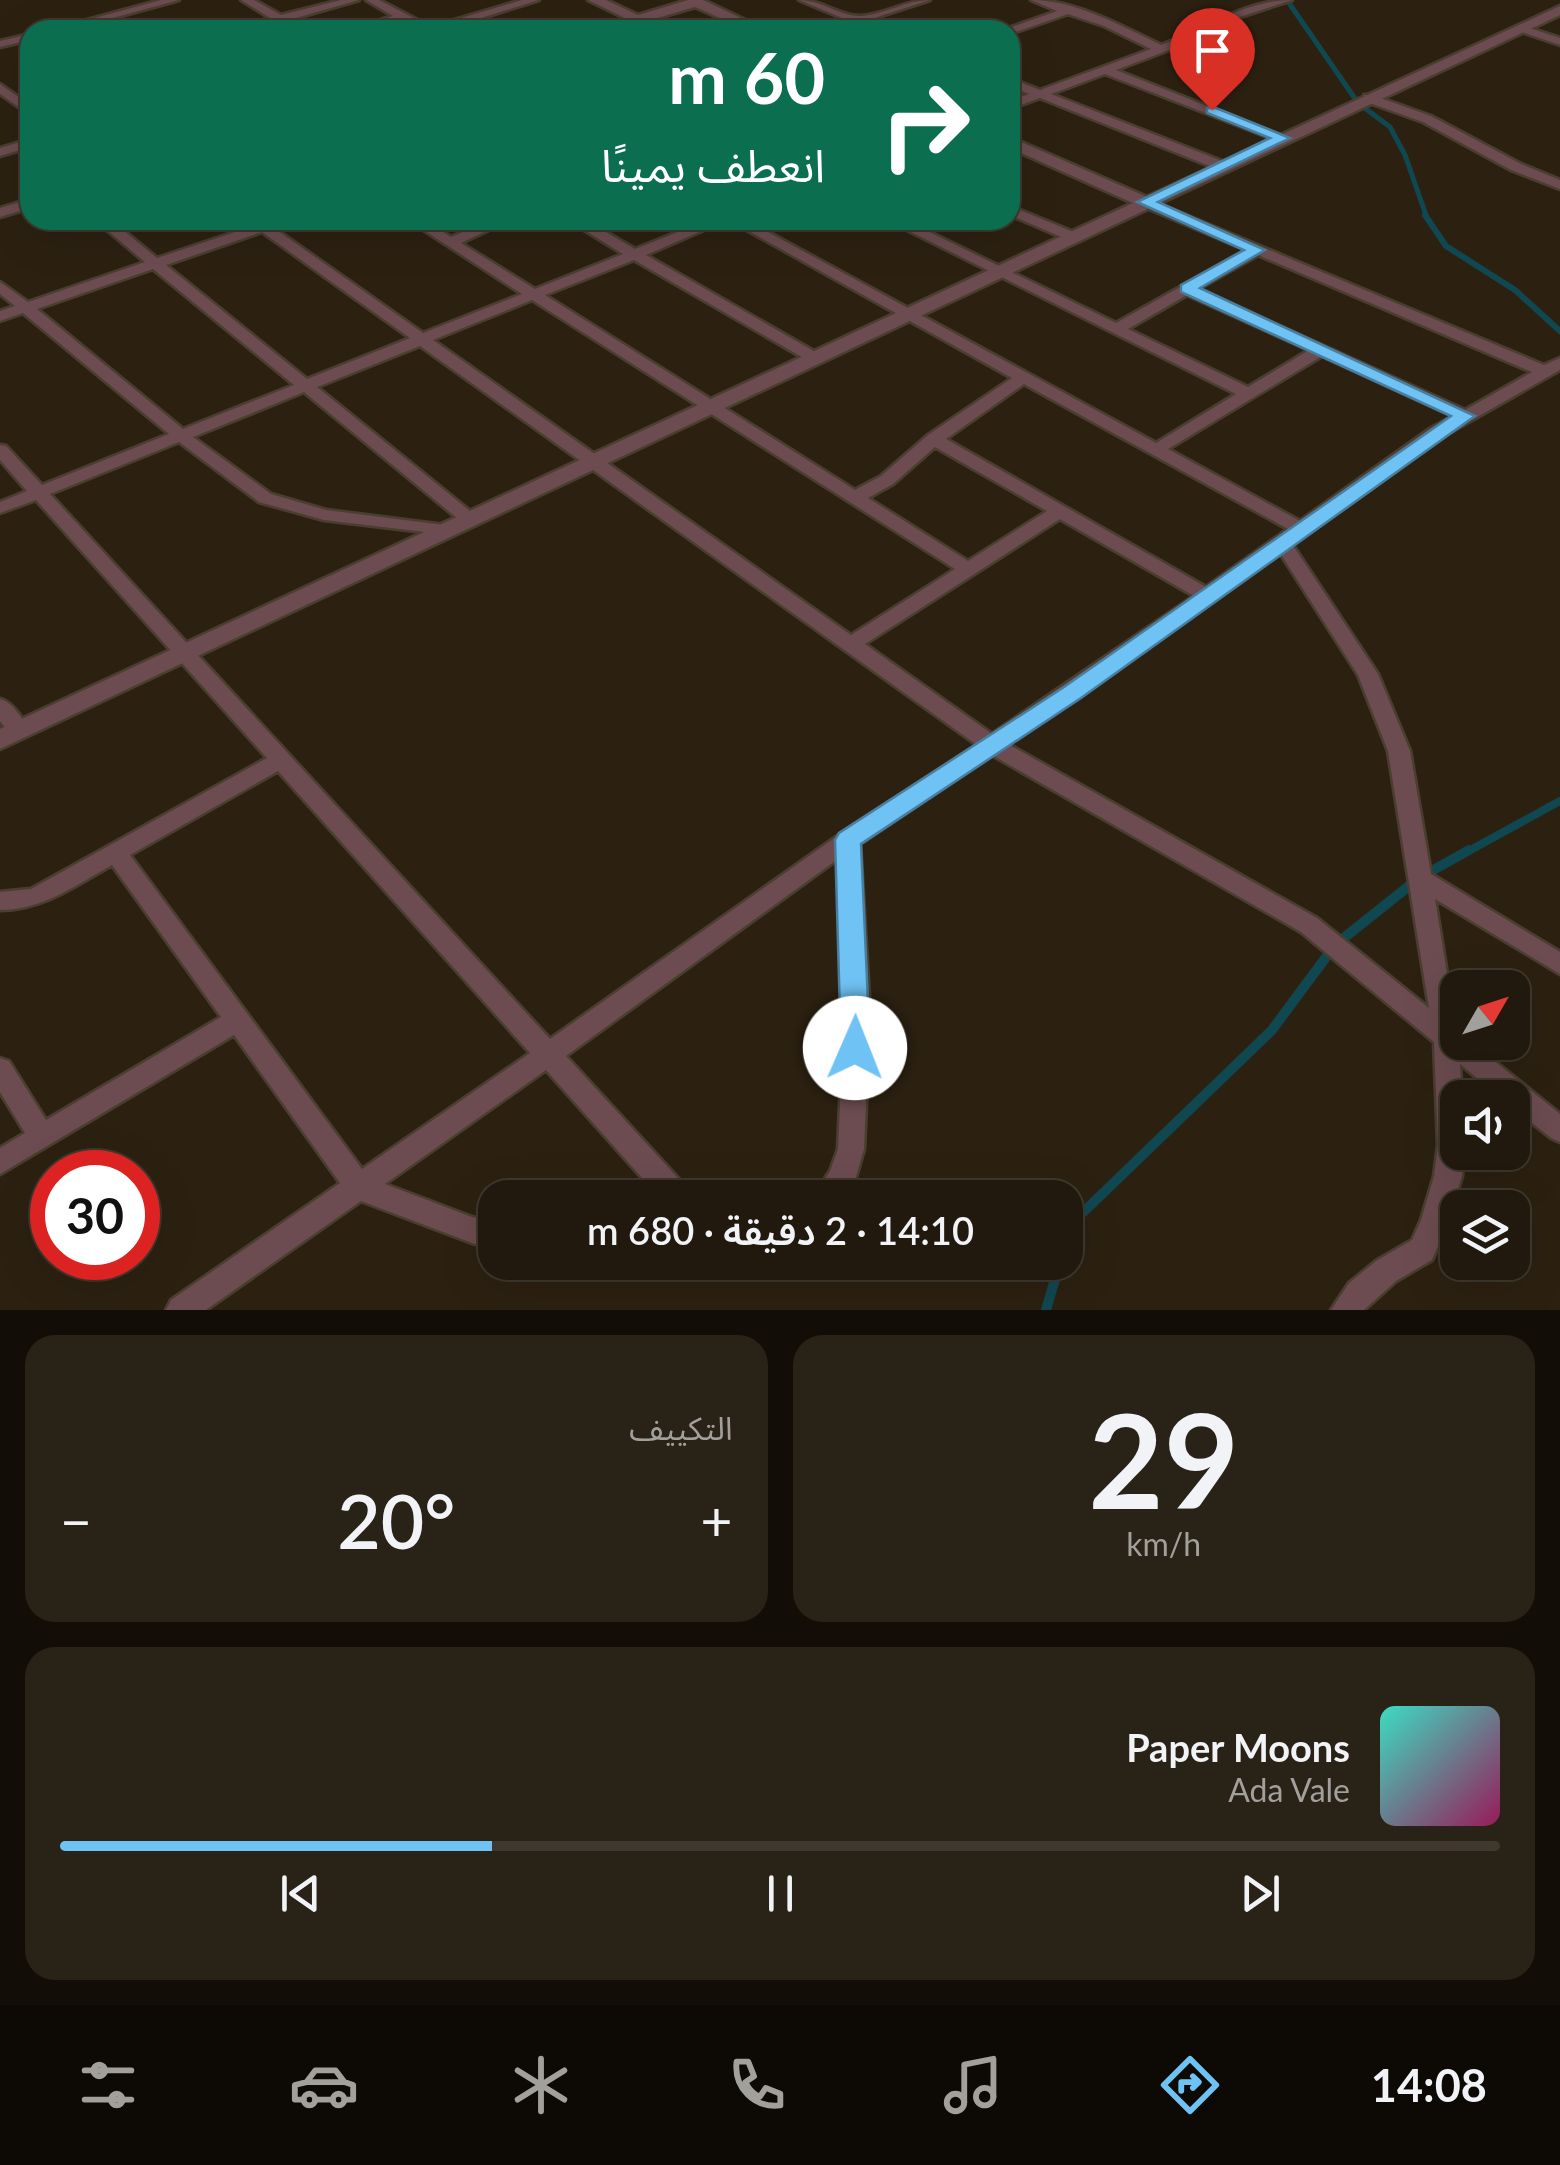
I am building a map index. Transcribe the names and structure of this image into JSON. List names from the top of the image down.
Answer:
{
  "north": "top right",
  "page": {
    "turn": ["60 m", "انعطف يمينًا"],
    "limit": "30",
    "trip": "14:10 · 2 دقيقة · 680 m",
    "tile": [
      ["29", "km/h"],
      "التكييف"
    ],
    "heat": ["−", "20°", "+"],
    "song": ["Paper Moons", "Ada Vale"],
    "tabs": "14:08"
  }
}
